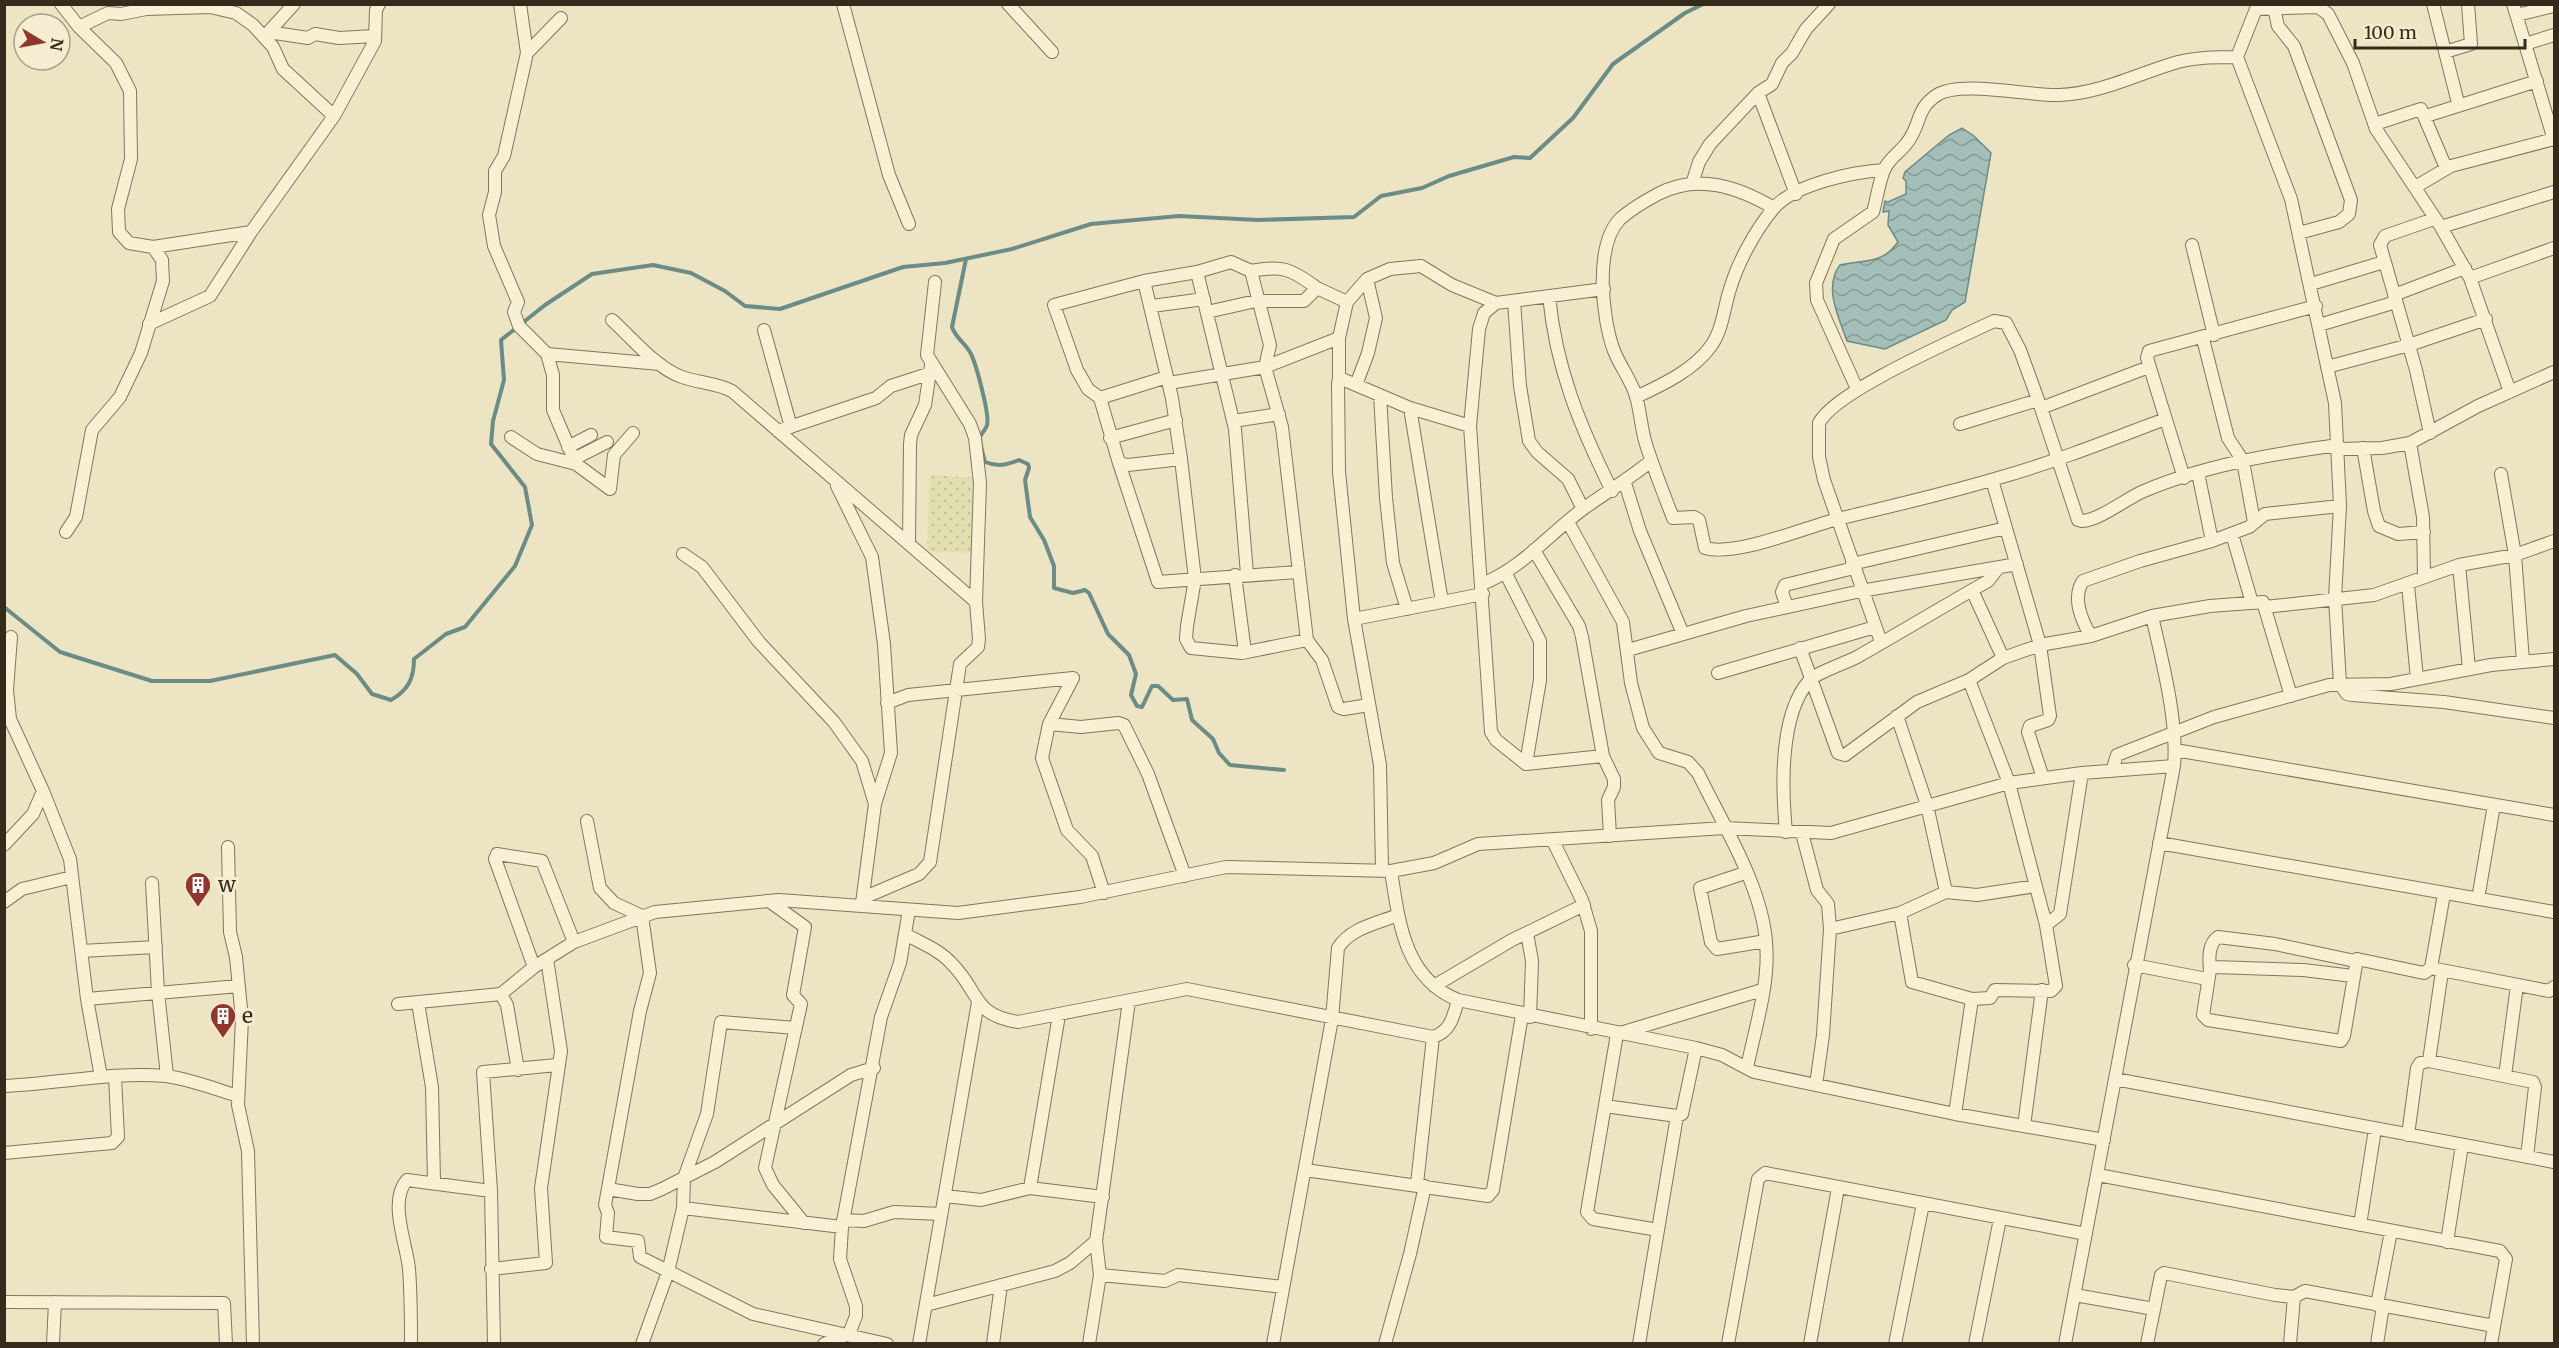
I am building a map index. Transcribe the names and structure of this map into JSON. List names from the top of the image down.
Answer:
{
  "places": {
    "building": ["w", "e"]
  },
  "scale_bar": "100 m",
  "north": "right"
}
